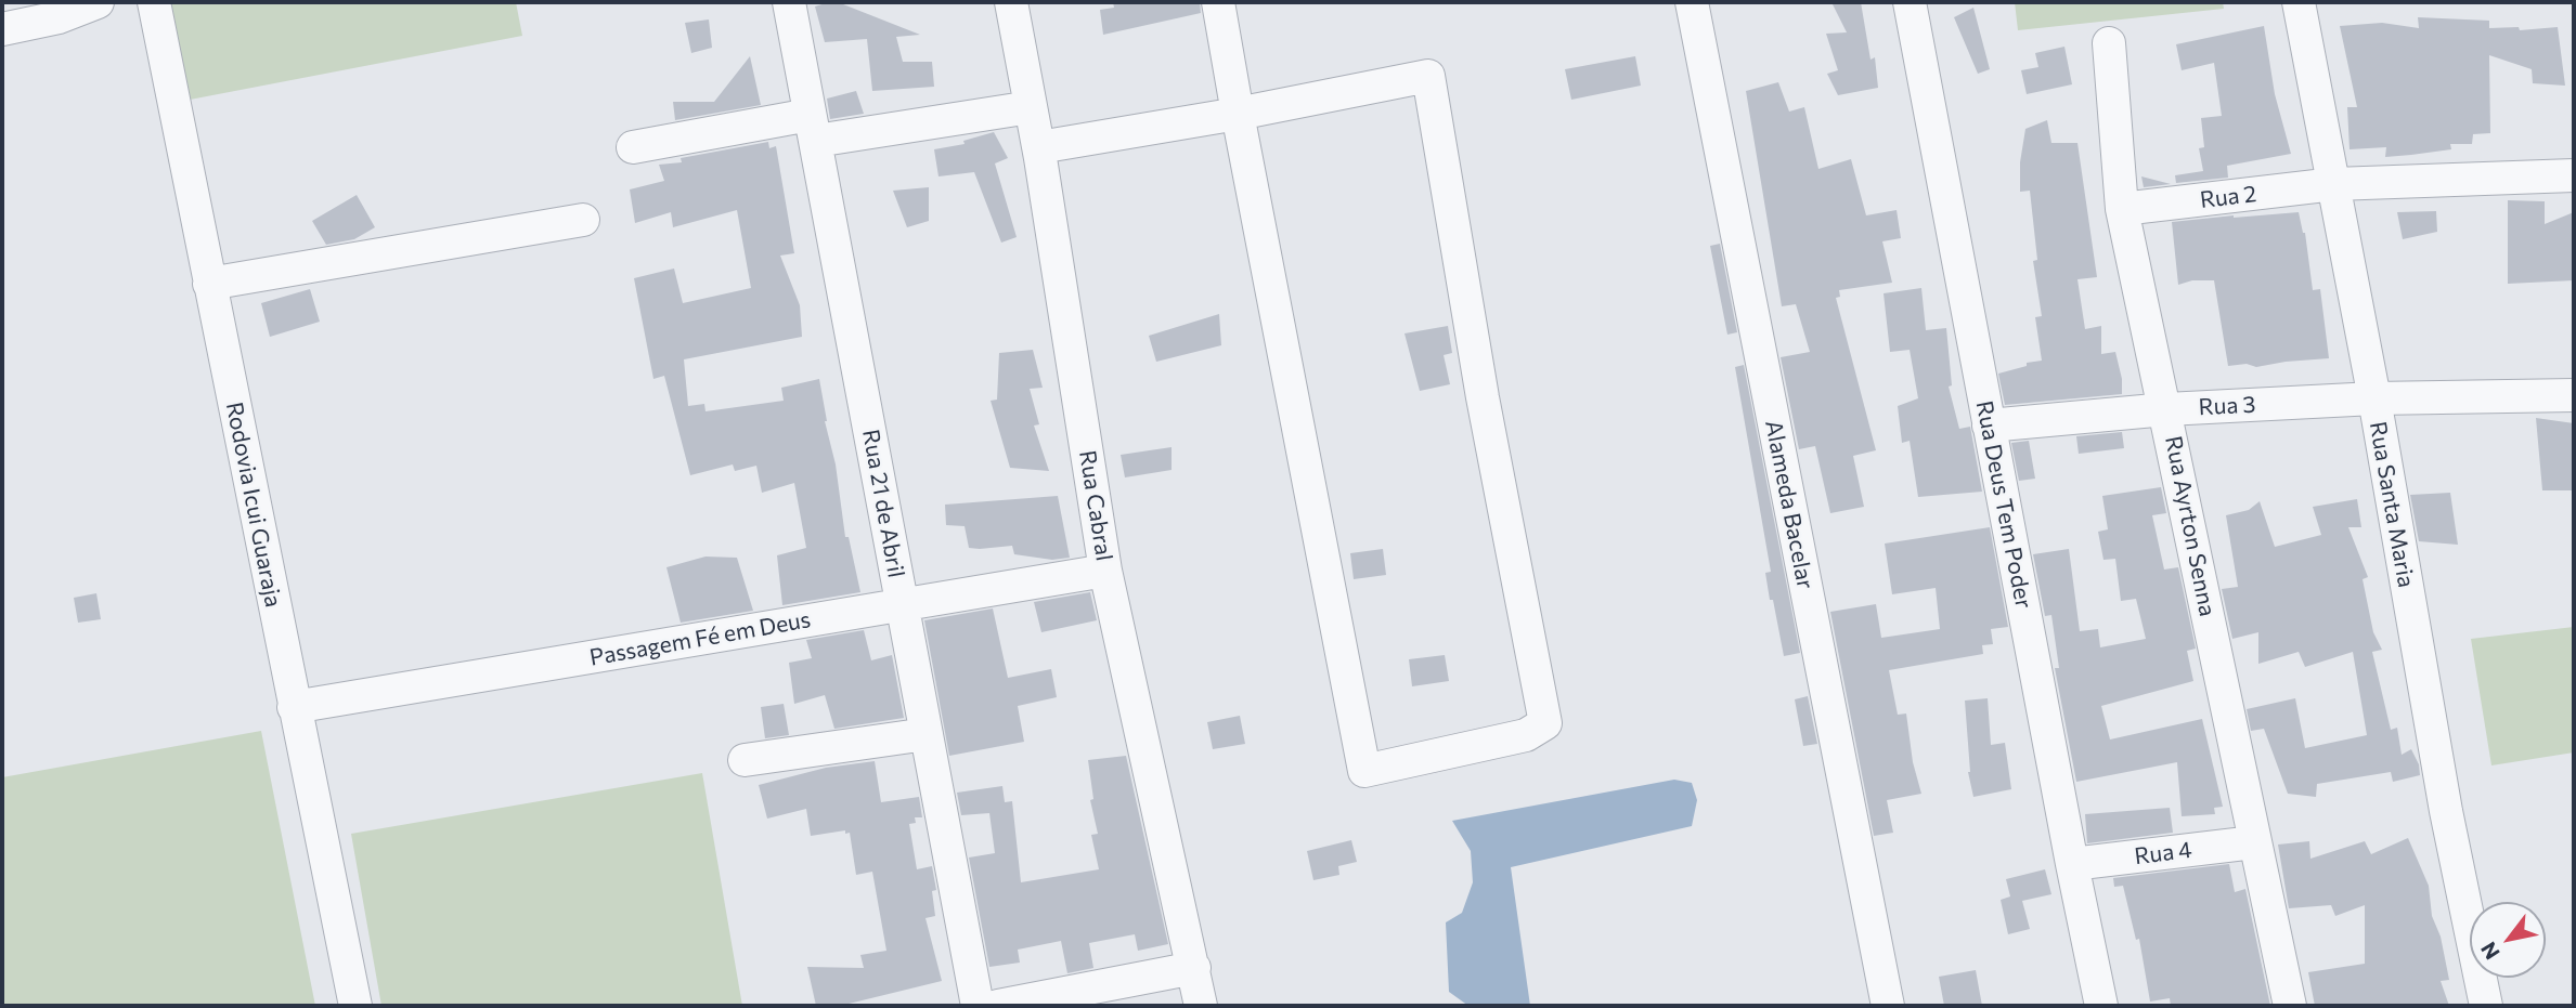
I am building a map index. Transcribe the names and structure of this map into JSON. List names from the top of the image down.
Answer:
{
  "streets": {
    "street": [
      "Rua 2",
      "Rua 3",
      "Rua 21 de Abril",
      "Rodovia Icui Guaraja",
      "Alameda Bacelar",
      "Rua Deus Tem Poder",
      "Rua Santa Maria",
      "Rua Cabral",
      "Rua Ayrton Senna",
      "Passagem Fé em Deus",
      "Rua 4"
    ]
  },
  "crossings": [
    ["Rua 2", "Rua Santa Maria"],
    ["Rua 2", "Rua Ayrton Senna"],
    ["Rua 3", "Rua Deus Tem Poder"],
    ["Rua 3", "Rua Santa Maria"],
    ["Rua 3", "Rua Ayrton Senna"],
    ["Rua 21 de Abril", "Passagem Fé em Deus"],
    ["Rodovia Icui Guaraja", "Passagem Fé em Deus"],
    ["Rua Deus Tem Poder", "Rua 4"],
    ["Rua Cabral", "Passagem Fé em Deus"],
    ["Rua Ayrton Senna", "Rua 4"]
  ],
  "north": "bottom left"
}
